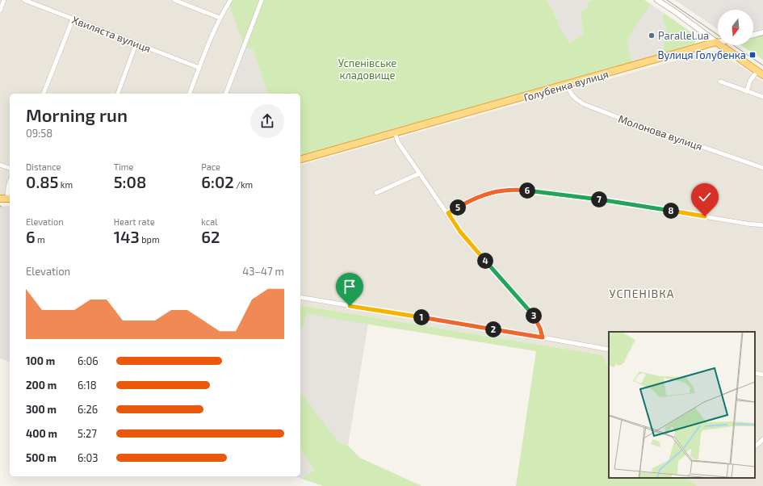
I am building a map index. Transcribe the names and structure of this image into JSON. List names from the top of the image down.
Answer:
{
  "streets": {
    "highway": ["Голубенка вулиця"],
    "street": ["Хвиляста вулиця", "Молонова вулиця"]
  },
  "crossings": [
    ["Голубенка вулиця", "Молонова вулиця"]
  ],
  "districts": ["УСПЕНІВКА"],
  "parks": ["Успенівське кладовище"],
  "places": {
    "other": ["Parallel.ua"],
    "transit": ["Вулиця Голубенка"]
  },
  "north": "bottom",
  "page": {
    "heading": ["Morning run", "09:58"],
    "stats": [
      ["Distance", "0.85 km"],
      ["Time", "5:08"],
      ["Pace", "6:02 /km"],
      ["Elevation", "6 m"],
      ["Heart rate", "143 bpm"],
      ["kcal", "62"]
    ],
    "pins": [
      "6",
      "7",
      "5",
      "8",
      "4",
      "3",
      "1",
      "2"
    ],
    "chart": ["Elevation", "43–47 m"],
    "list": [
      {
        "name": "100 m",
        "note": "6:06"
      },
      {
        "name": "200 m",
        "note": "6:18"
      },
      {
        "name": "300 m",
        "note": "6:26"
      },
      {
        "name": "400 m",
        "note": "5:27"
      },
      {
        "name": "500 m",
        "note": "6:03"
      }
    ]
  }
}
